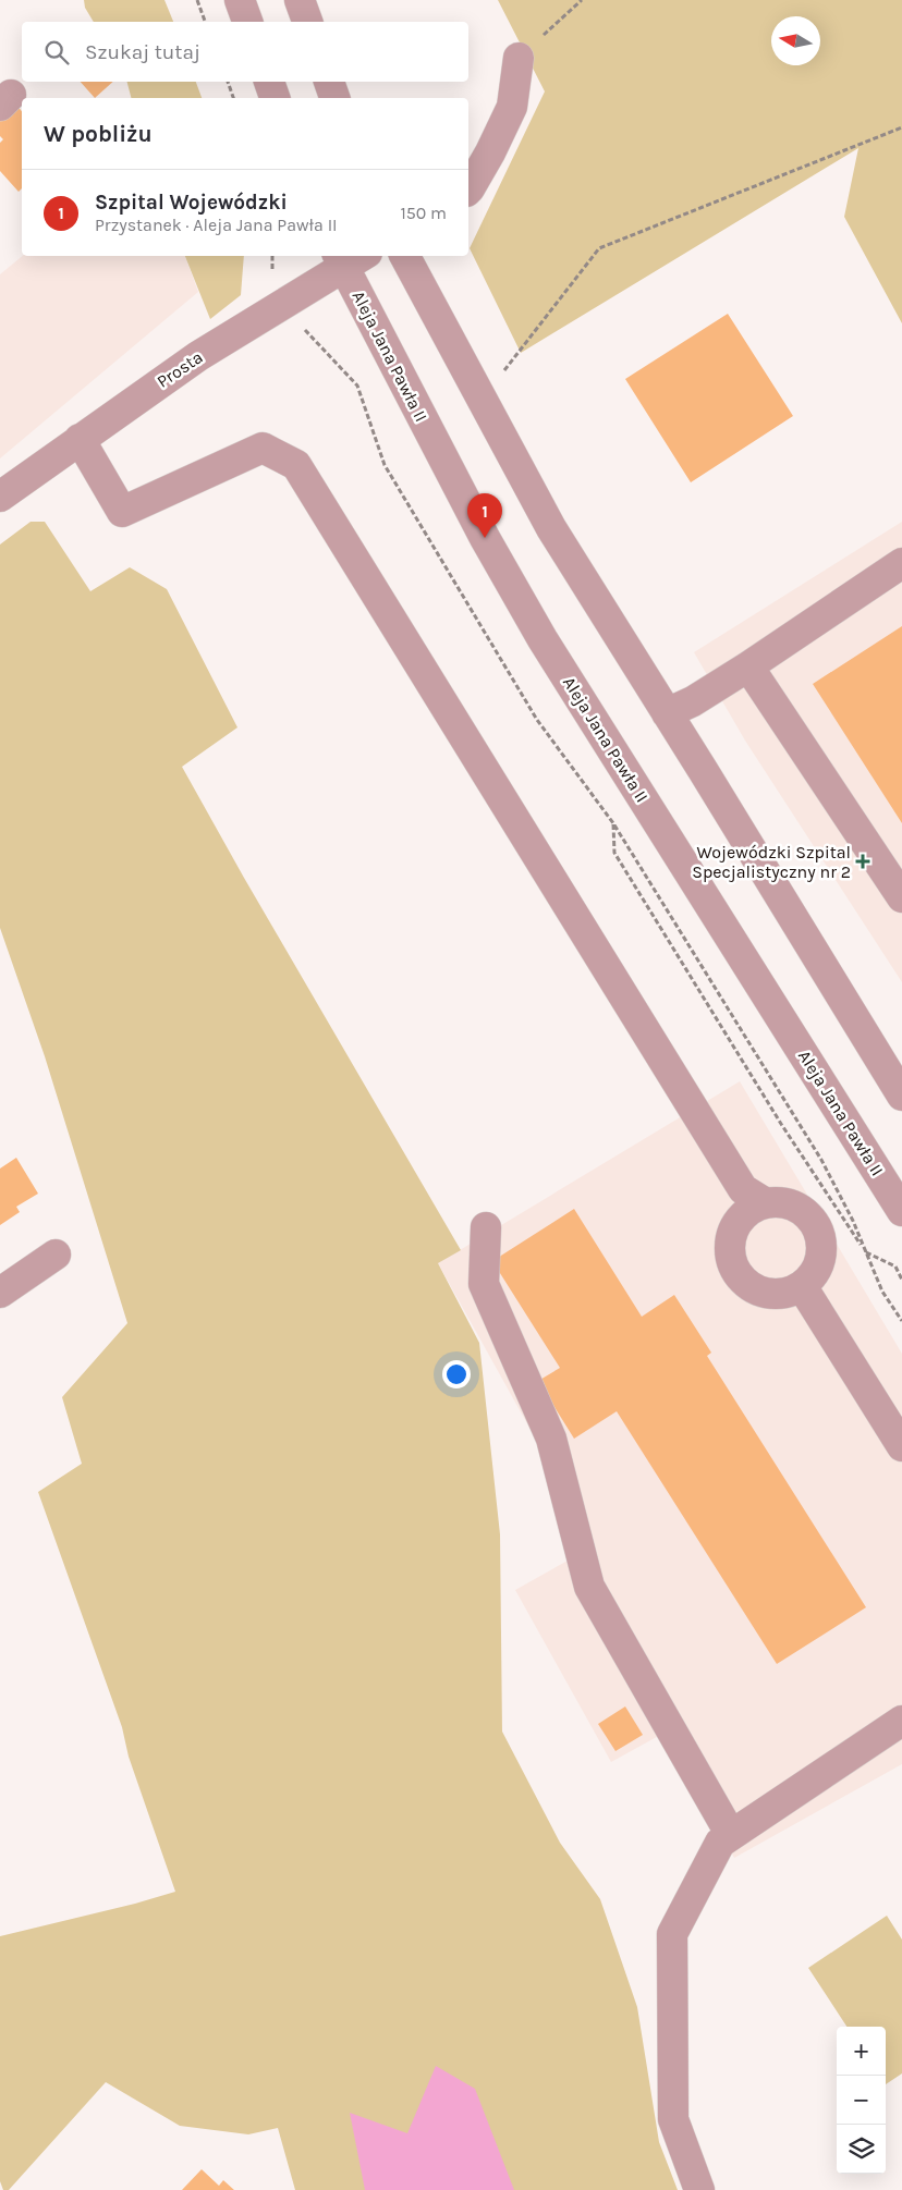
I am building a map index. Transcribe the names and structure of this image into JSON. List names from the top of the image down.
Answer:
{
  "streets": {
    "street": ["Aleja Jana Pawła II", "Prosta"]
  },
  "crossings": [
    ["Aleja Jana Pawła II", "Prosta"]
  ],
  "places": {
    "health": ["Wojewódzki Szpital Specjalistyczny nr 2"]
  },
  "north": "left",
  "page": {
    "search": "Szukaj tutaj",
    "heading": "W pobliżu",
    "list": [
      {
        "mark": "1",
        "name": "Szpital Wojewódzki",
        "note": "Przystanek · Aleja Jana Pawła II",
        "value": "150 m"
      }
    ],
    "pins": "1",
    "map_buttons": ["+", "−"]
  }
}
